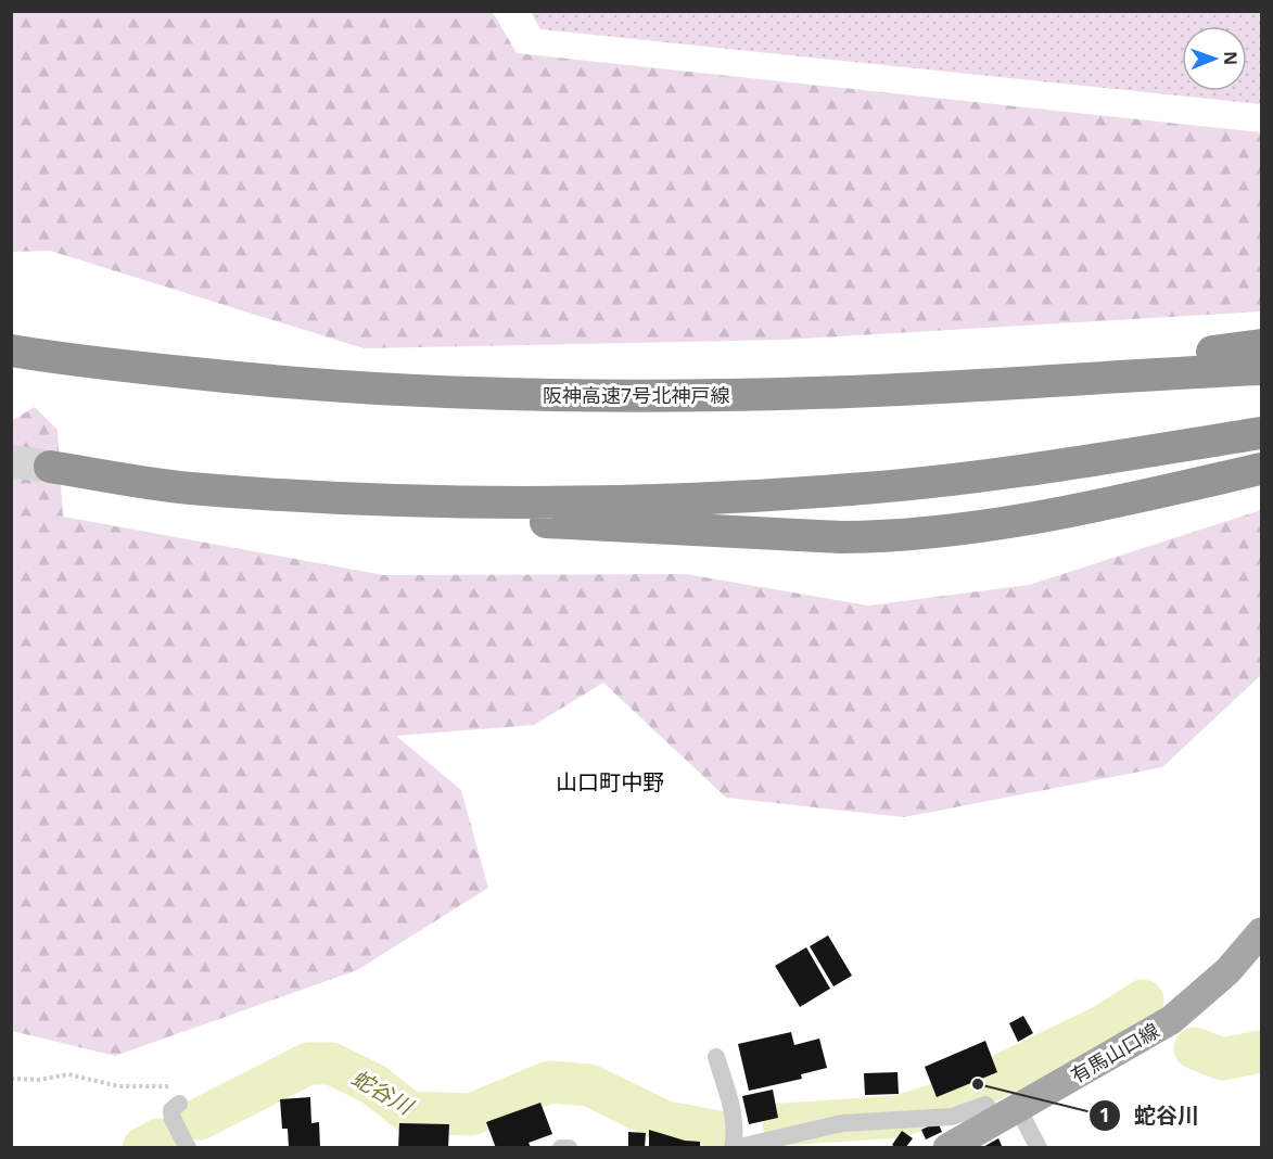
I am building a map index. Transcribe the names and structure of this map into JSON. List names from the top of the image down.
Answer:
{
  "streets": {
    "highway": ["阪神高速7号北神戸線"],
    "main road": ["有馬山口線"]
  },
  "districts": ["山口町中野"],
  "water": ["蛇谷川"],
  "places": ["蛇谷川"],
  "north": "right"
}
